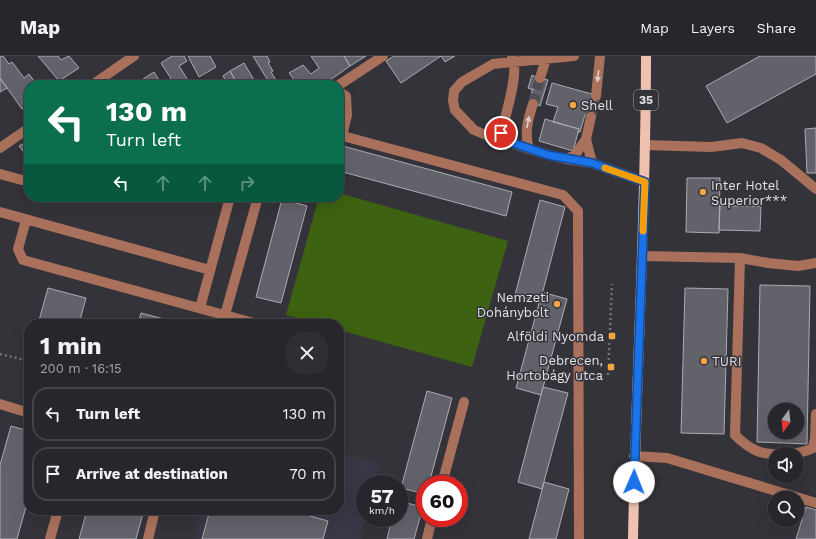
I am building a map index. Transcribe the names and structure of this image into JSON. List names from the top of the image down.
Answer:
{
  "streets": {
    "main road": ["35"]
  },
  "places": {
    "other": [
      "Shell",
      "Inter Hotel Superior***",
      "Nemzeti Dohánybolt",
      "TURI"
    ],
    "transit": ["Alföldi Nyomda", "Debrecen, Hortobágy utca"]
  },
  "north": "bottom",
  "page": {
    "header": "Map",
    "nav": ["Map", "Layers", "Share"],
    "turn": ["130 m", "Turn left"],
    "heading": ["1 min", "200 m · 16:15"],
    "list": [
      {
        "name": "Turn left",
        "value": "130 m"
      },
      {
        "name": "Arrive at destination",
        "value": "70 m"
      }
    ],
    "speed": "57 km/h",
    "limit": "60"
  }
}
